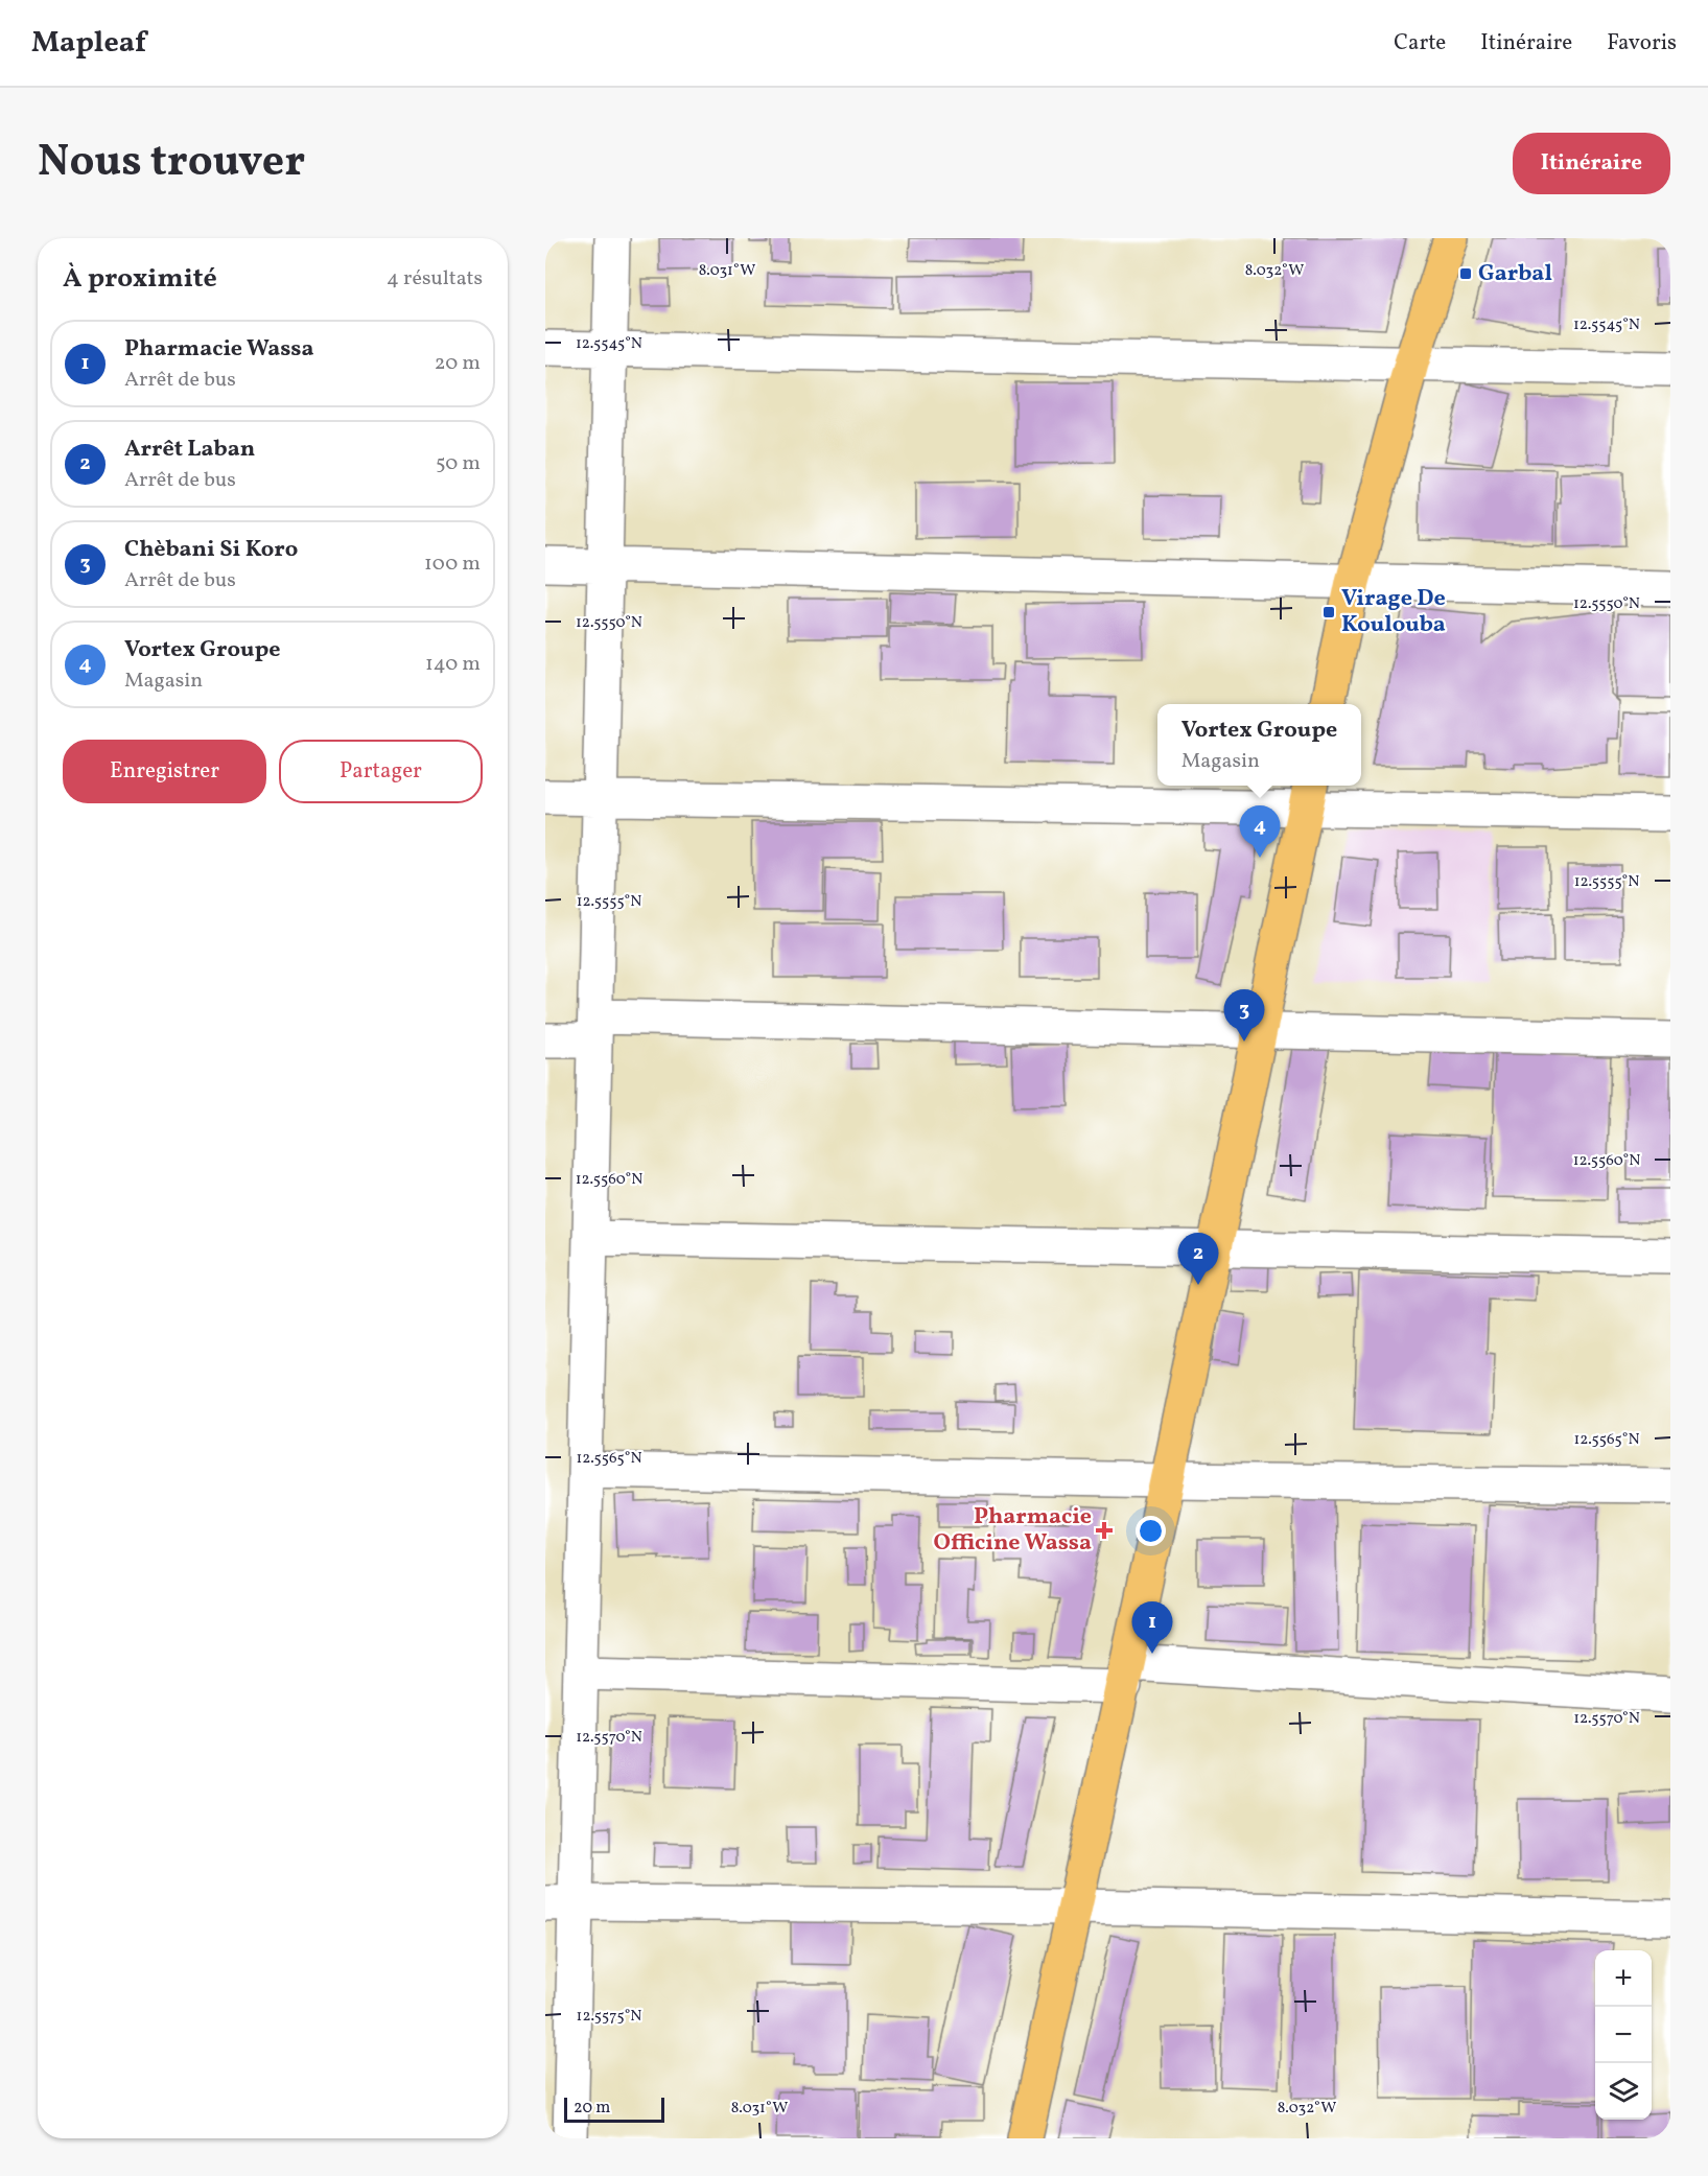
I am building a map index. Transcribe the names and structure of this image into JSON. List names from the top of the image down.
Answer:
{
  "places": {
    "transit": ["Garbal", "Virage De Koulouba"],
    "health": ["Pharmacie Officine Wassa"]
  },
  "scale_bar": "20 m",
  "page": {
    "header": "Mapleaf",
    "nav": ["Carte", "Itinéraire", "Favoris"],
    "title": "Nous trouver",
    "buttons": [
      "Itinéraire",
      ["Enregistrer", "Partager"]
    ],
    "heading": ["À proximité", "4 résultats"],
    "list": [
      {
        "mark": "1",
        "name": "Pharmacie Wassa",
        "note": "Arrêt de bus",
        "value": "20 m"
      },
      {
        "mark": "2",
        "name": "Arrêt Laban",
        "note": "Arrêt de bus",
        "value": "50 m"
      },
      {
        "mark": "3",
        "name": "Chèbani Si Koro",
        "note": "Arrêt de bus",
        "value": "100 m"
      },
      {
        "mark": "4",
        "name": "Vortex Groupe",
        "note": "Magasin",
        "value": "140 m"
      }
    ],
    "popup": ["Vortex Groupe", "Magasin"],
    "pins": [
      "4",
      "3",
      "2",
      "1"
    ],
    "map_buttons": ["+", "−"],
    "scale": "20 m"
  },
  "coordinates": [
    "8.031°W",
    "8.032°W",
    "12.5545°N",
    "12.5550°N",
    "12.5555°N",
    "12.5560°N",
    "12.5565°N",
    "12.5570°N",
    "12.5575°N"
  ]
}
